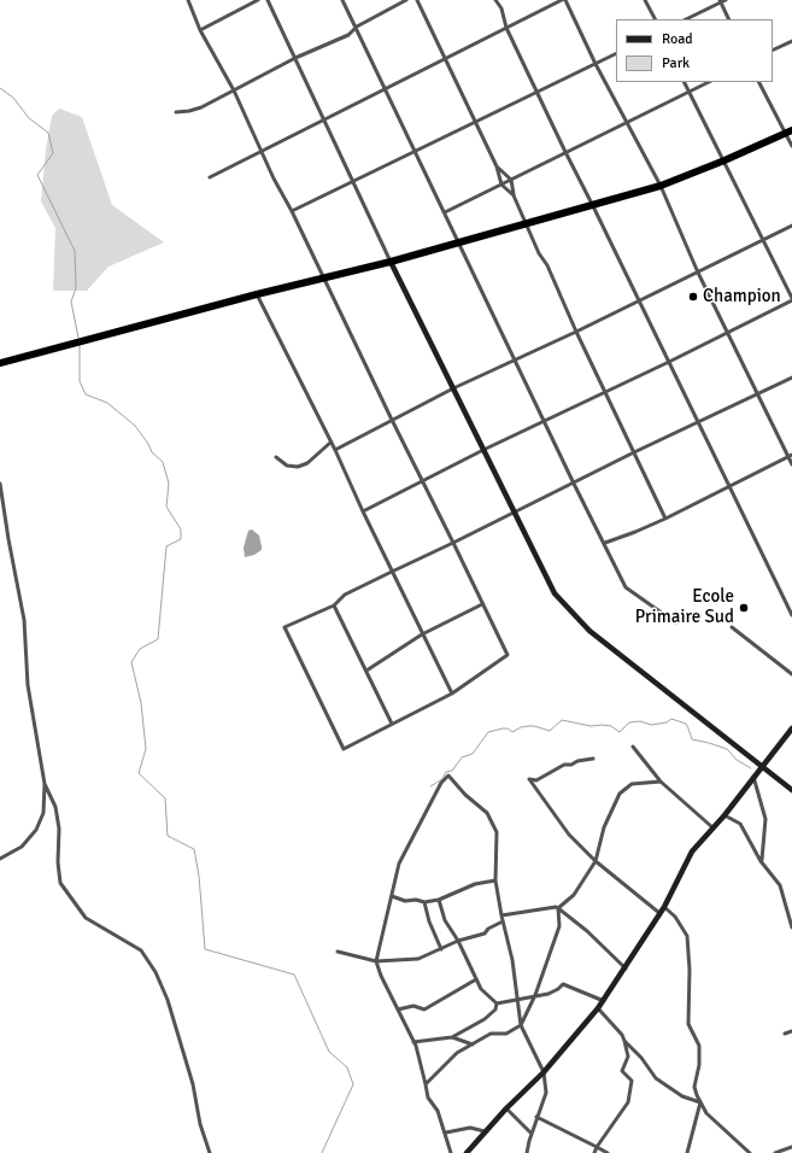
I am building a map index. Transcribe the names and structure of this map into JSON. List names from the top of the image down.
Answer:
{
  "places": ["Champion", "Ecole Primaire Sud"],
  "legend": ["Road", "Park"]
}
